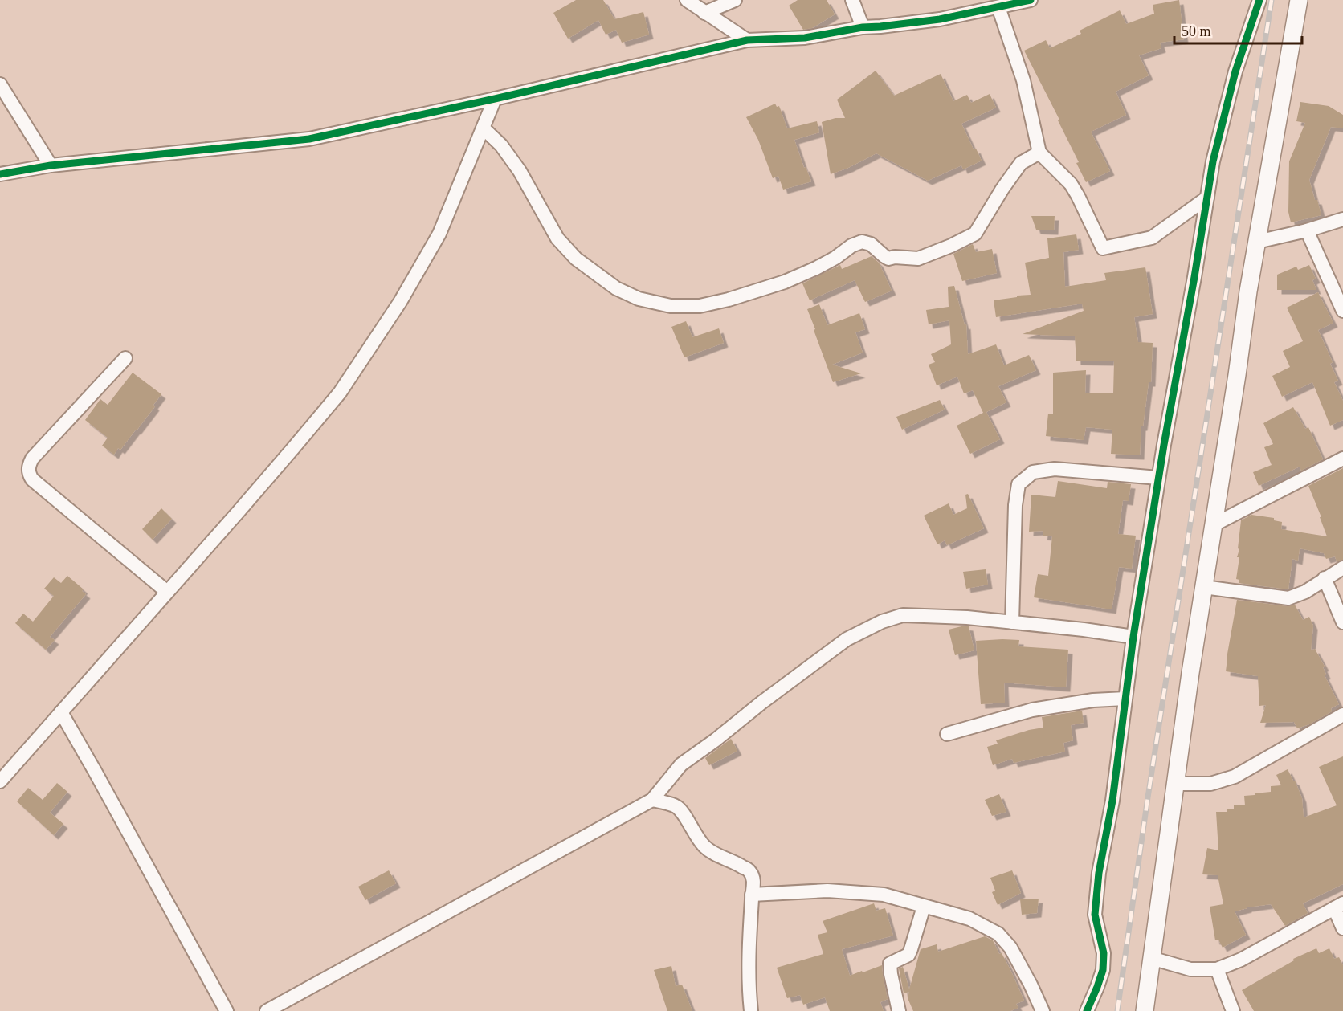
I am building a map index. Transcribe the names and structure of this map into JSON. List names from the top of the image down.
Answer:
{
  "scale_bar": "50 m"
}
